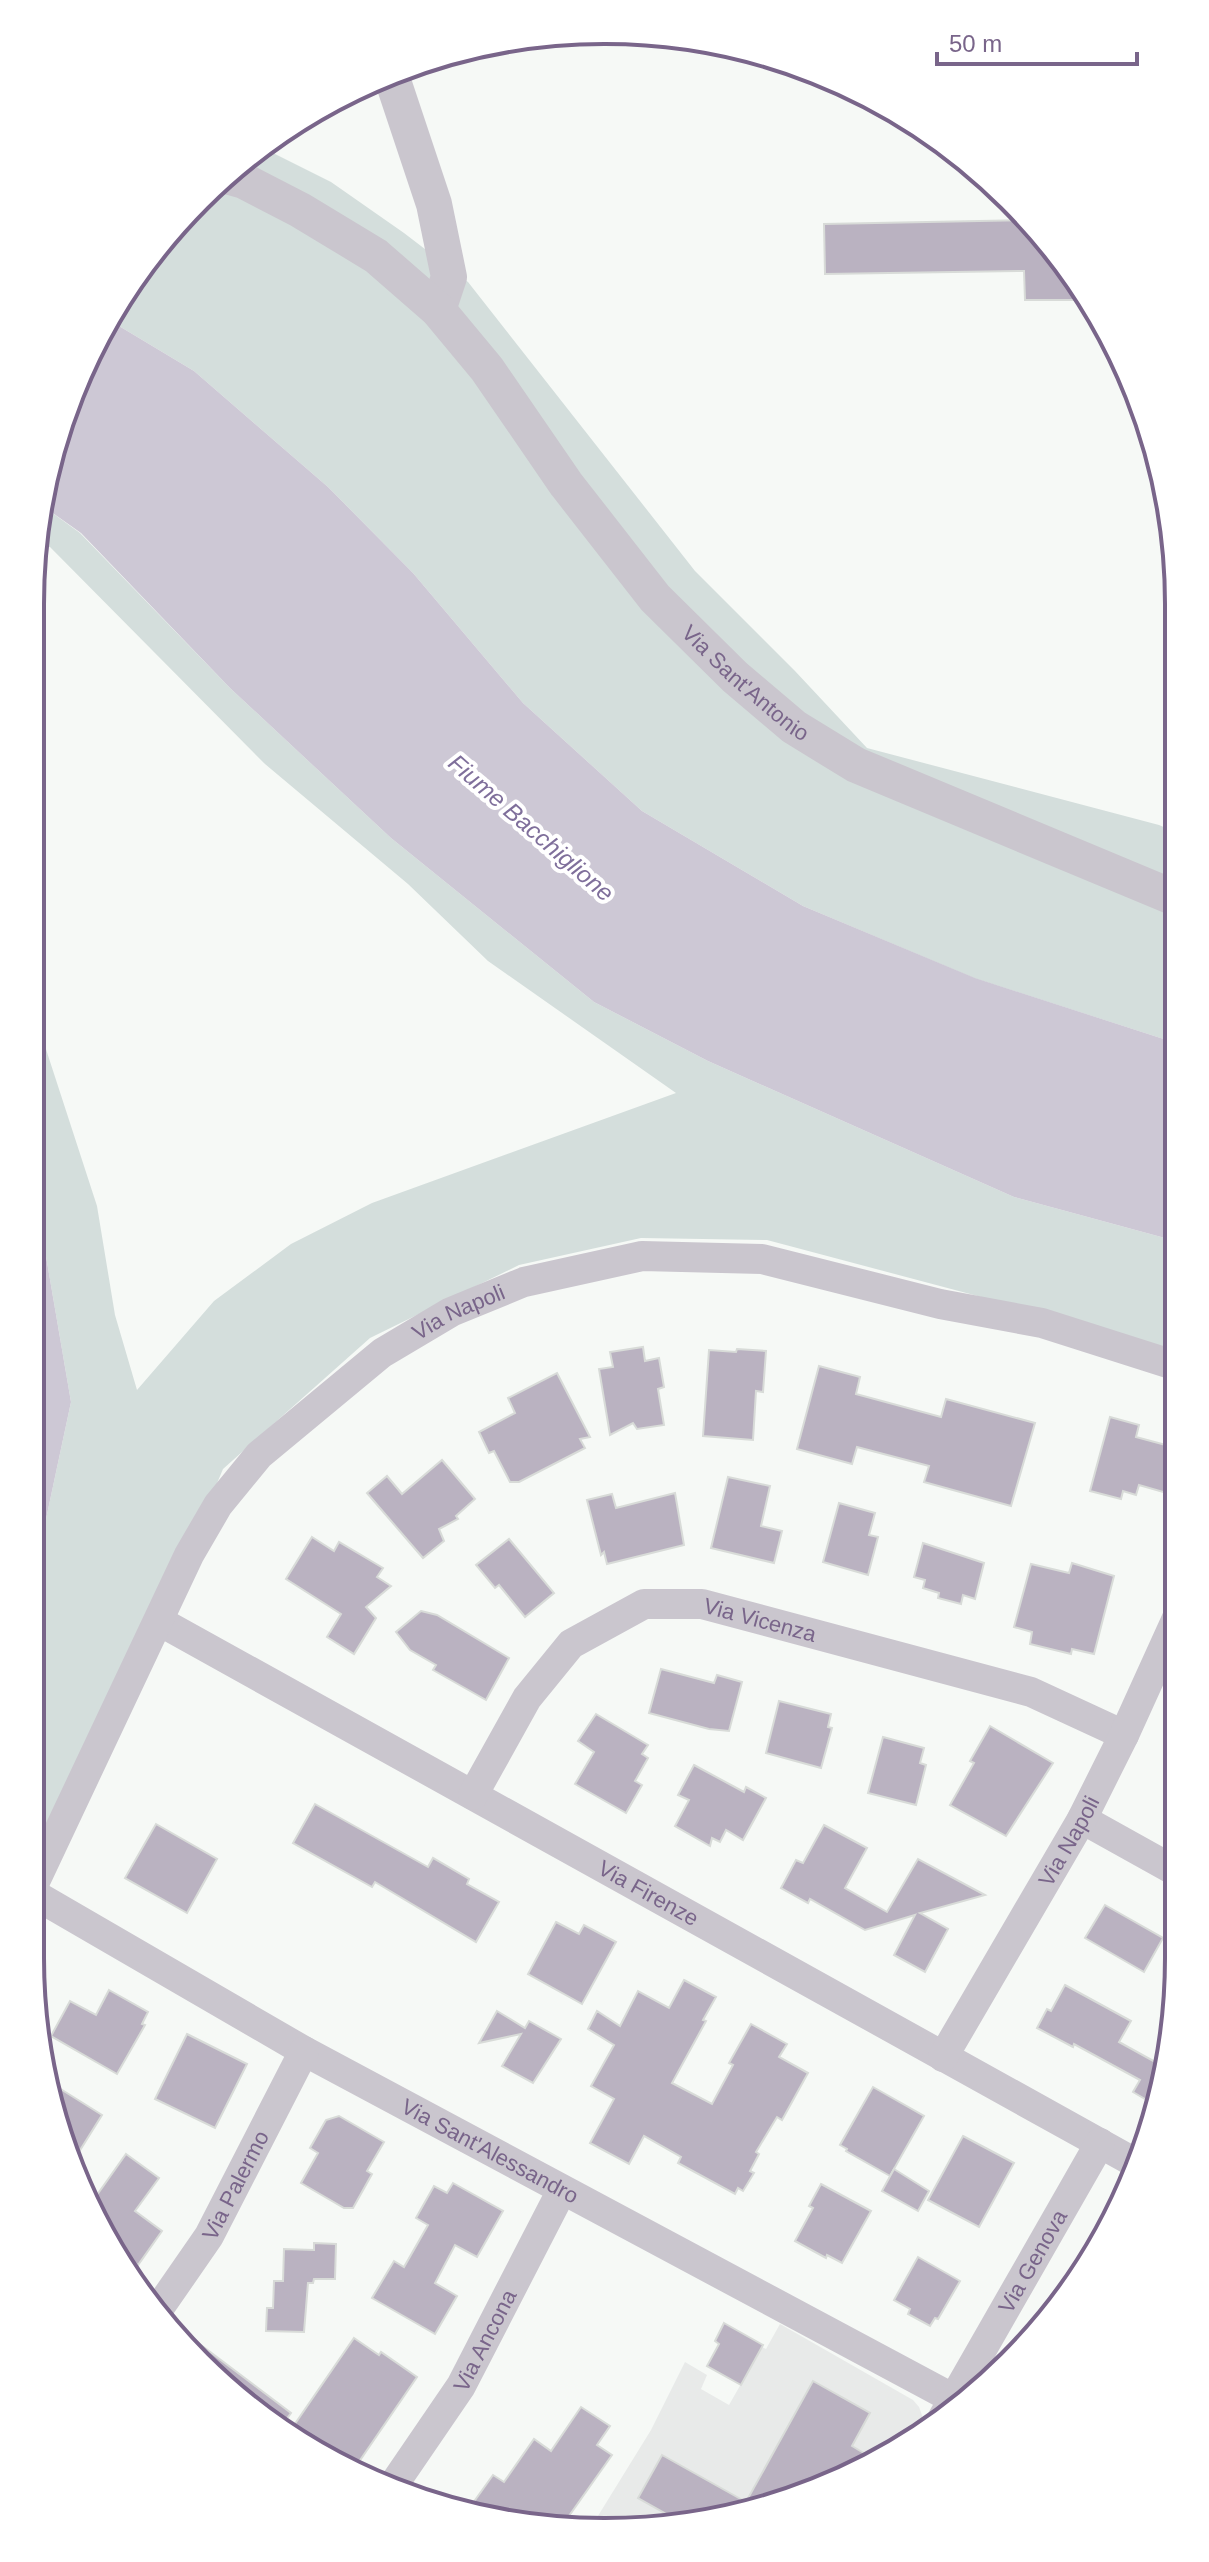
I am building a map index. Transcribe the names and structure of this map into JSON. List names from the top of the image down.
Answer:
{
  "streets": {
    "street": [
      "Via Sant'Antonio",
      "Via Napoli",
      "Via Vicenza",
      "Via Firenze",
      "Via Sant'Alessandro",
      "Via Palermo",
      "Via Genova",
      "Via Ancona"
    ]
  },
  "crossings": [
    ["Via Napoli", "Via Vicenza"],
    ["Via Napoli", "Via Firenze"],
    ["Via Vicenza", "Via Firenze"],
    ["Via Firenze", "Via Genova"],
    ["Via Sant'Alessandro", "Via Palermo"],
    ["Via Sant'Alessandro", "Via Ancona"]
  ],
  "water": ["Fiume Bacchiglione"],
  "scale_bar": "50 m"
}
